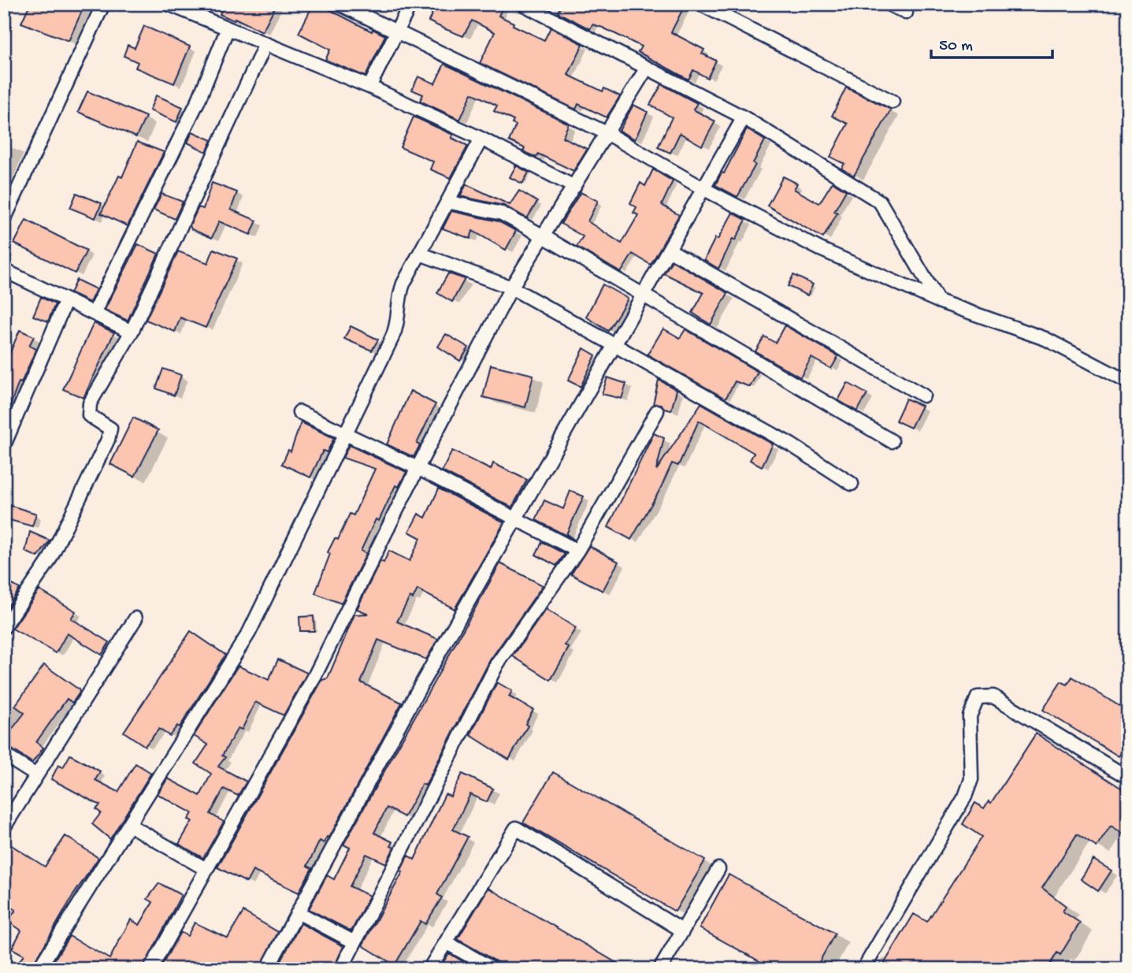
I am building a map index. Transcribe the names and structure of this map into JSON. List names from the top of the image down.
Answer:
{
  "scale_bar": "50 m"
}
